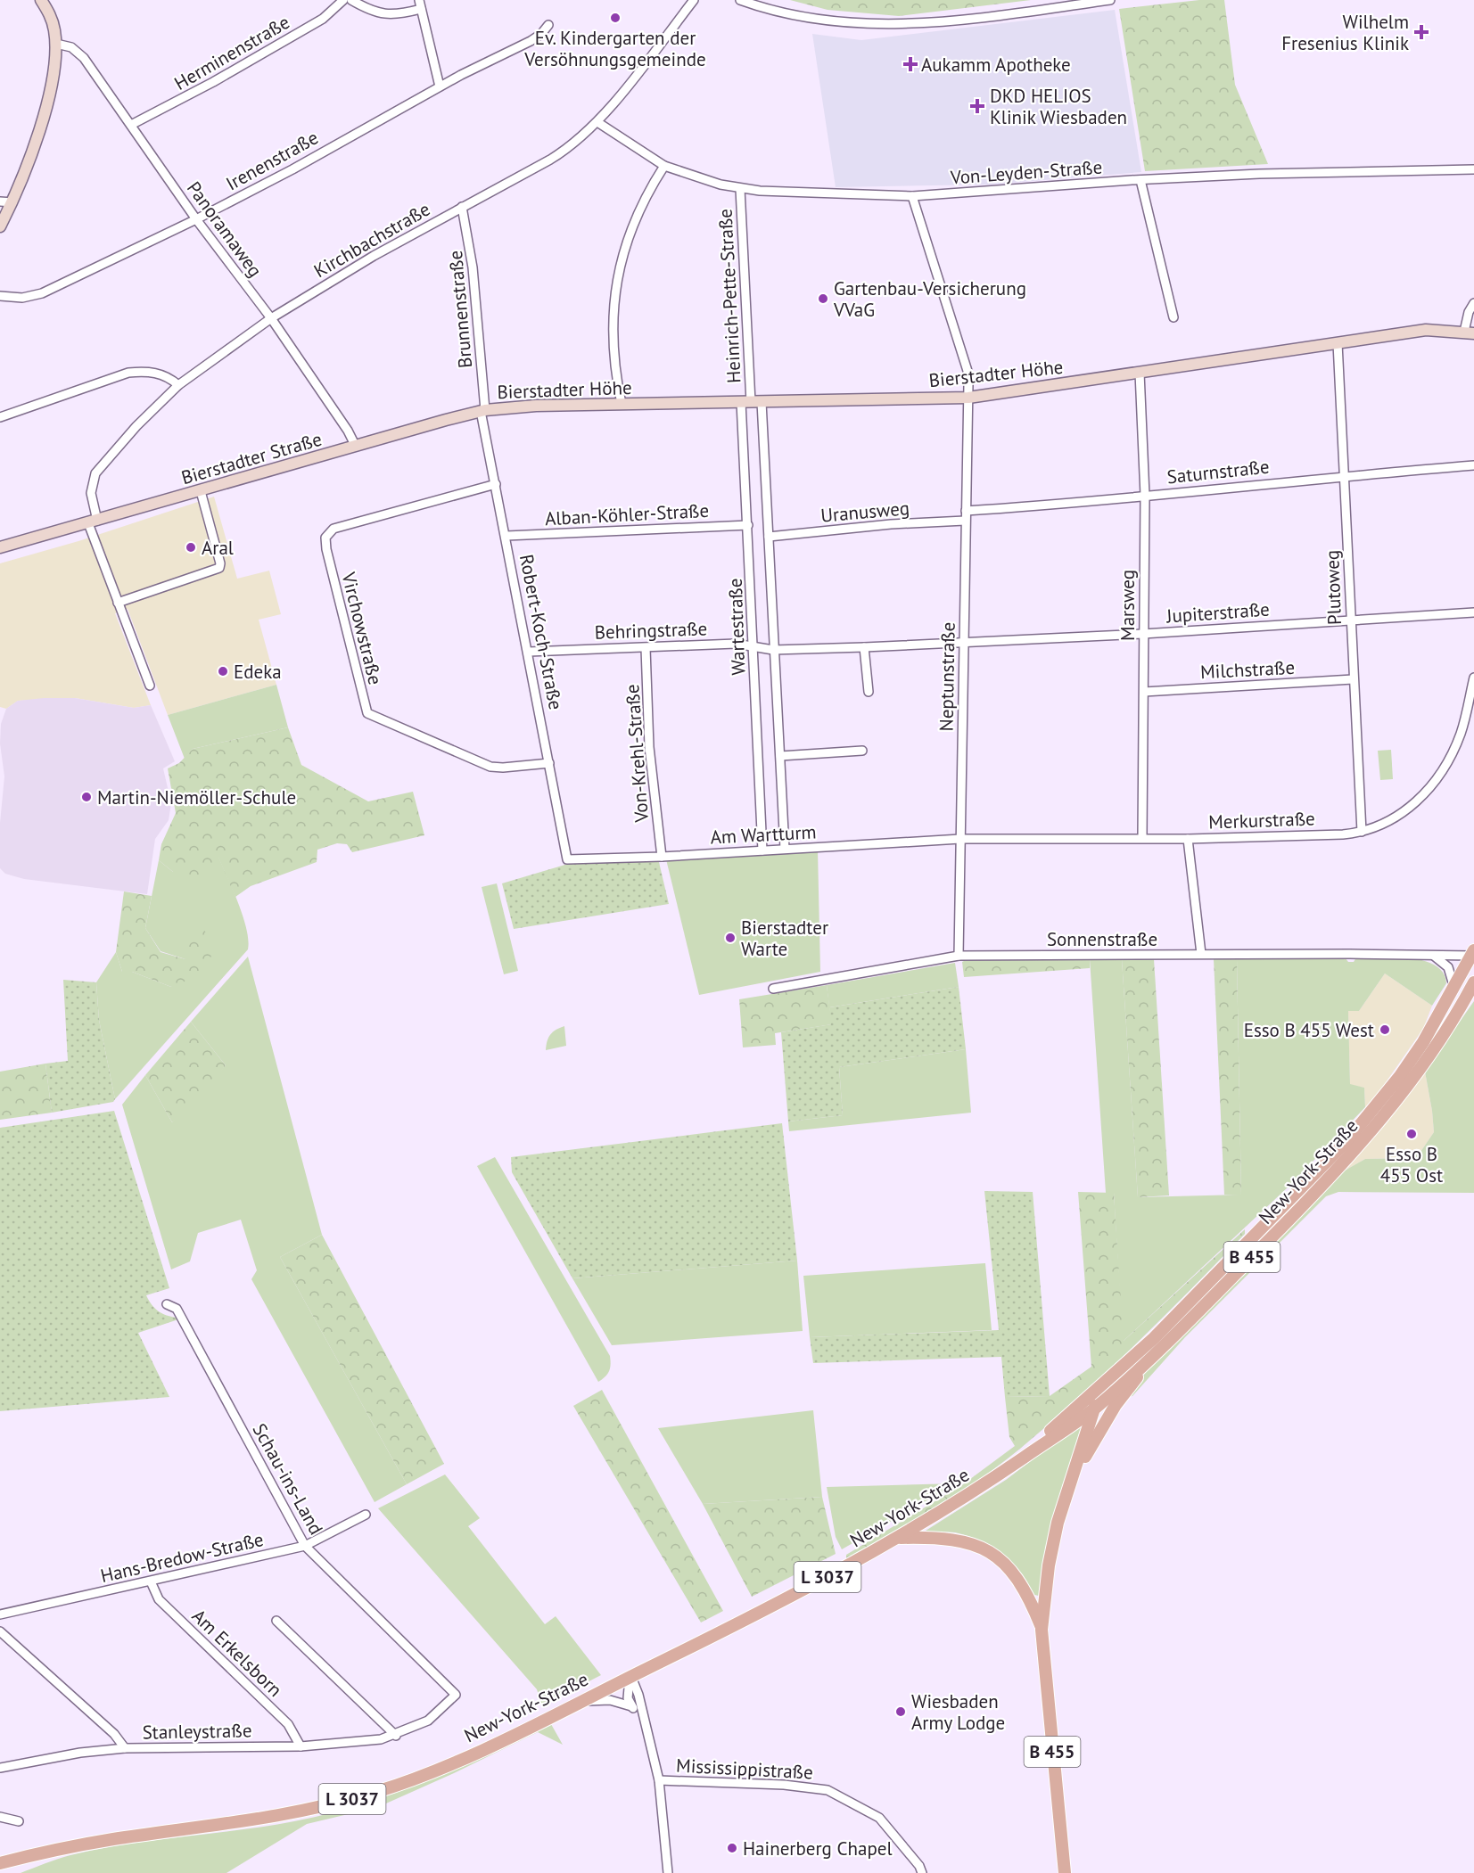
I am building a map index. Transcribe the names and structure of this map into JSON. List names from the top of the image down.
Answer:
{
  "streets": {
    "main road": [
      "Bierstadter Höhe",
      "Bierstadter Straße",
      "New-York-Straße",
      "B 455",
      "L 3037"
    ],
    "street": [
      "Herminenstraße",
      "Irenenstraße",
      "Von-Leyden-Straße",
      "Panoramaweg",
      "Kirchbachstraße",
      "Heinrich-Pette-Straße",
      "Brunnenstraße",
      "Saturnstraße",
      "Uranusweg",
      "Alban-Köhler-Straße",
      "Plutoweg",
      "Marsweg",
      "Jupiterstraße",
      "Wartestraße",
      "Virchowstraße",
      "Behringstraße",
      "Robert-Koch-Straße",
      "Milchstraße",
      "Neptunstraße",
      "Von-Krehl-Straße",
      "Merkurstraße",
      "Am Wartturm",
      "Sonnenstraße",
      "Schau-ins-Land",
      "Hans-Bredow-Straße",
      "Am Erkelsborn",
      "Stanleystraße",
      "Mississippistraße"
    ]
  },
  "crossings": [
    ["Herminenstraße", "Panoramaweg"],
    ["Irenenstraße", "Panoramaweg"],
    ["Von-Leyden-Straße", "Kirchbachstraße"],
    ["Von-Leyden-Straße", "Heinrich-Pette-Straße"],
    ["Von-Leyden-Straße", "Neptunstraße"],
    ["Panoramaweg", "Kirchbachstraße"],
    ["Panoramaweg", "Bierstadter Straße"],
    ["Kirchbachstraße", "Brunnenstraße"],
    ["Kirchbachstraße", "Bierstadter Straße"],
    ["Heinrich-Pette-Straße", "Bierstadter Höhe"],
    ["Heinrich-Pette-Straße", "Wartestraße"],
    ["Brunnenstraße", "Bierstadter Höhe"],
    ["Brunnenstraße", "Bierstadter Straße"],
    ["Brunnenstraße", "Robert-Koch-Straße"],
    ["Bierstadter Höhe", "Bierstadter Straße"],
    ["Bierstadter Höhe", "Plutoweg"],
    ["Bierstadter Höhe", "Marsweg"],
    ["Bierstadter Höhe", "Wartestraße"],
    ["Bierstadter Höhe", "Robert-Koch-Straße"],
    ["Bierstadter Höhe", "Neptunstraße"],
    ["Bierstadter Straße", "Robert-Koch-Straße"],
    ["Saturnstraße", "Plutoweg"],
    ["Saturnstraße", "Marsweg"],
    ["Saturnstraße", "Neptunstraße"],
    ["Uranusweg", "Wartestraße"],
    ["Uranusweg", "Neptunstraße"],
    ["Alban-Köhler-Straße", "Wartestraße"],
    ["Alban-Köhler-Straße", "Robert-Koch-Straße"],
    ["Plutoweg", "Jupiterstraße"],
    ["Plutoweg", "Milchstraße"],
    ["Plutoweg", "Merkurstraße"],
    ["Marsweg", "Jupiterstraße"],
    ["Marsweg", "Milchstraße"],
    ["Marsweg", "Merkurstraße"],
    ["Jupiterstraße", "Behringstraße"],
    ["Jupiterstraße", "Neptunstraße"],
    ["Wartestraße", "Behringstraße"],
    ["Wartestraße", "Am Wartturm"],
    ["Virchowstraße", "Robert-Koch-Straße"],
    ["Behringstraße", "Robert-Koch-Straße"],
    ["Behringstraße", "Von-Krehl-Straße"],
    ["Robert-Koch-Straße", "Am Wartturm"],
    ["Neptunstraße", "Merkurstraße"],
    ["Neptunstraße", "Am Wartturm"],
    ["Neptunstraße", "Sonnenstraße"],
    ["Von-Krehl-Straße", "Am Wartturm"],
    ["Merkurstraße", "Am Wartturm"],
    ["Sonnenstraße", "B 455"],
    ["New-York-Straße", "B 455"],
    ["New-York-Straße", "L 3037"],
    ["B 455", "L 3037"],
    ["Schau-ins-Land", "Hans-Bredow-Straße"],
    ["Schau-ins-Land", "Stanleystraße"],
    ["Hans-Bredow-Straße", "Am Erkelsborn"],
    ["Am Erkelsborn", "Stanleystraße"]
  ],
  "places": {
    "other": [
      "Ev. Kindergarten der Versöhnungsgemeinde",
      "Gartenbau-Versicherung VVaG",
      "Aral",
      "Edeka",
      "Martin-Niemöller-Schule",
      "Bierstadter Warte",
      "Esso B 455 West",
      "Esso B 455 Ost",
      "Wiesbaden Army Lodge",
      "Hainerberg Chapel"
    ],
    "health": ["Wilhelm Fresenius Klinik", "Aukamm Apotheke", "DKD HELIOS Klinik Wiesbaden"]
  }
}
